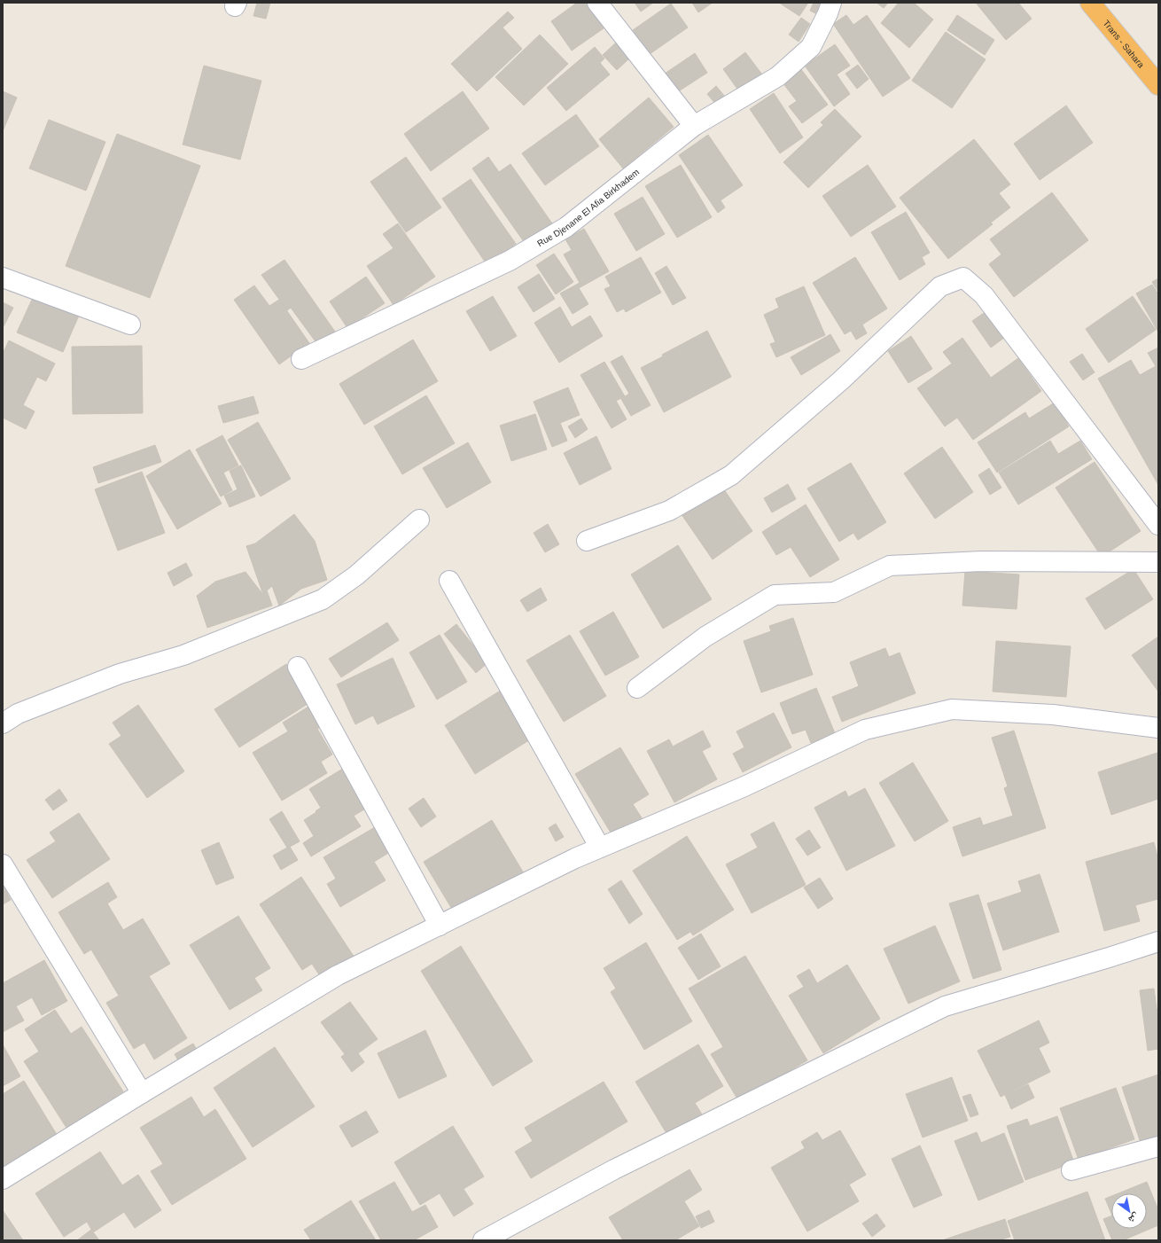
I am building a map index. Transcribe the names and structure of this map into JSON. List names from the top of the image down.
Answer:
{
  "streets": {
    "highway": ["Trans - Sahara"],
    "street": ["Rue Djenane El Afia Birkhadem"]
  },
  "north": "bottom right"
}
